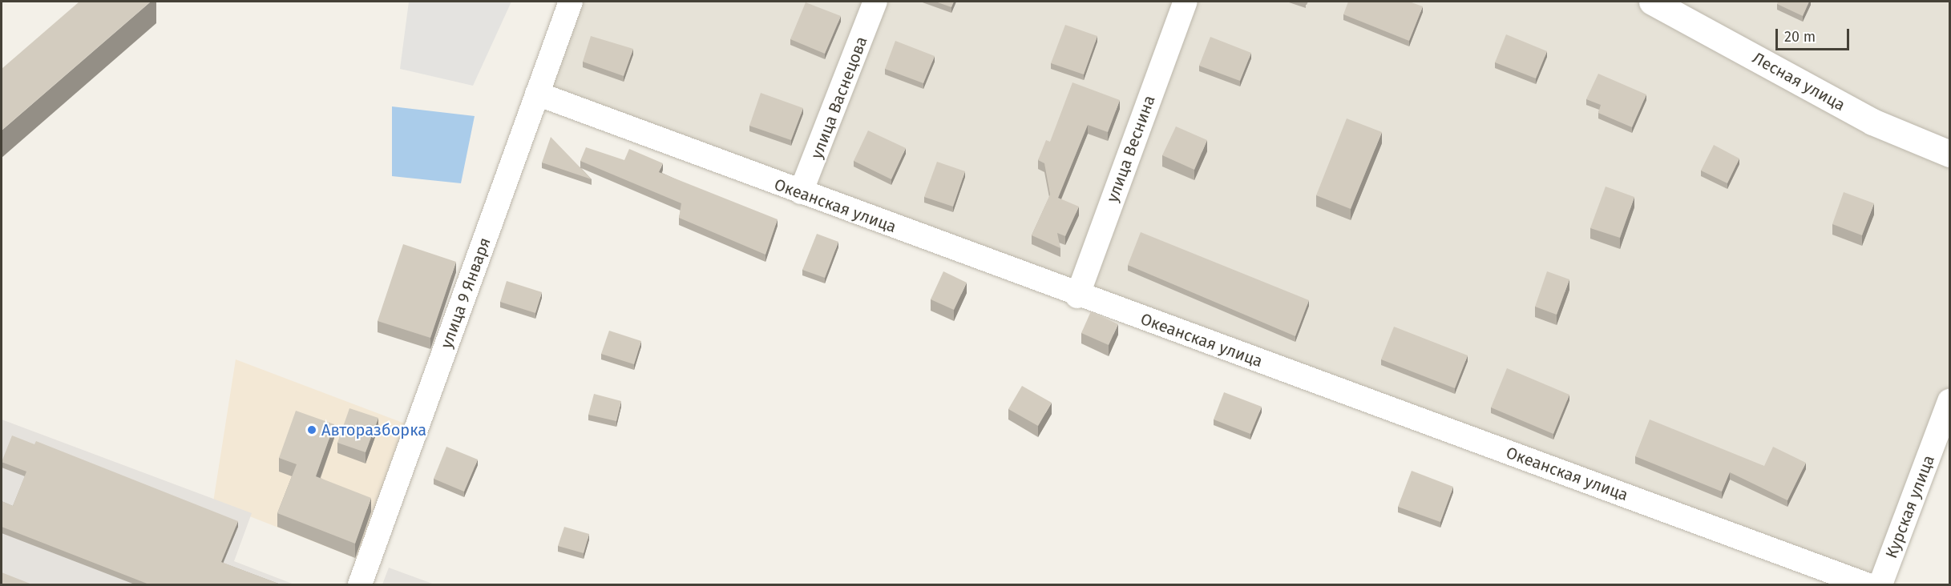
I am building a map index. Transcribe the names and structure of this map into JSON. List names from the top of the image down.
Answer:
{
  "streets": {
    "street": [
      "Лесная улица",
      "улица Васнецова",
      "улица Веснина",
      "Океанская улица",
      "улица 9 Января",
      "Курская улица"
    ]
  },
  "crossings": [
    ["улица Васнецова", "Океанская улица"],
    ["улица Веснина", "Океанская улица"],
    ["Океанская улица", "улица 9 Января"]
  ],
  "places": ["Авторазборка"],
  "scale_bar": "20 m"
}
